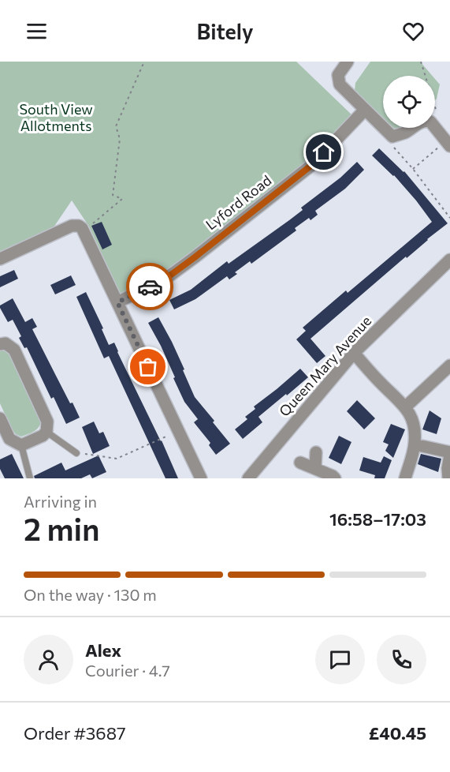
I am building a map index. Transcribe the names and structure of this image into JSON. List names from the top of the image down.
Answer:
{
  "streets": {
    "street": ["Lyford Road", "Queen Mary Avenue"]
  },
  "parks": ["South View Allotments"],
  "page": {
    "header": "Bitely",
    "heading": ["2 min", "Arriving in", "16:58–17:03"],
    "panel": [
      "Alex",
      "Courier · 4.7",
      "Order #3687",
      "£40.45"
    ],
    "bar": "On the way · 130 m"
  }
}
